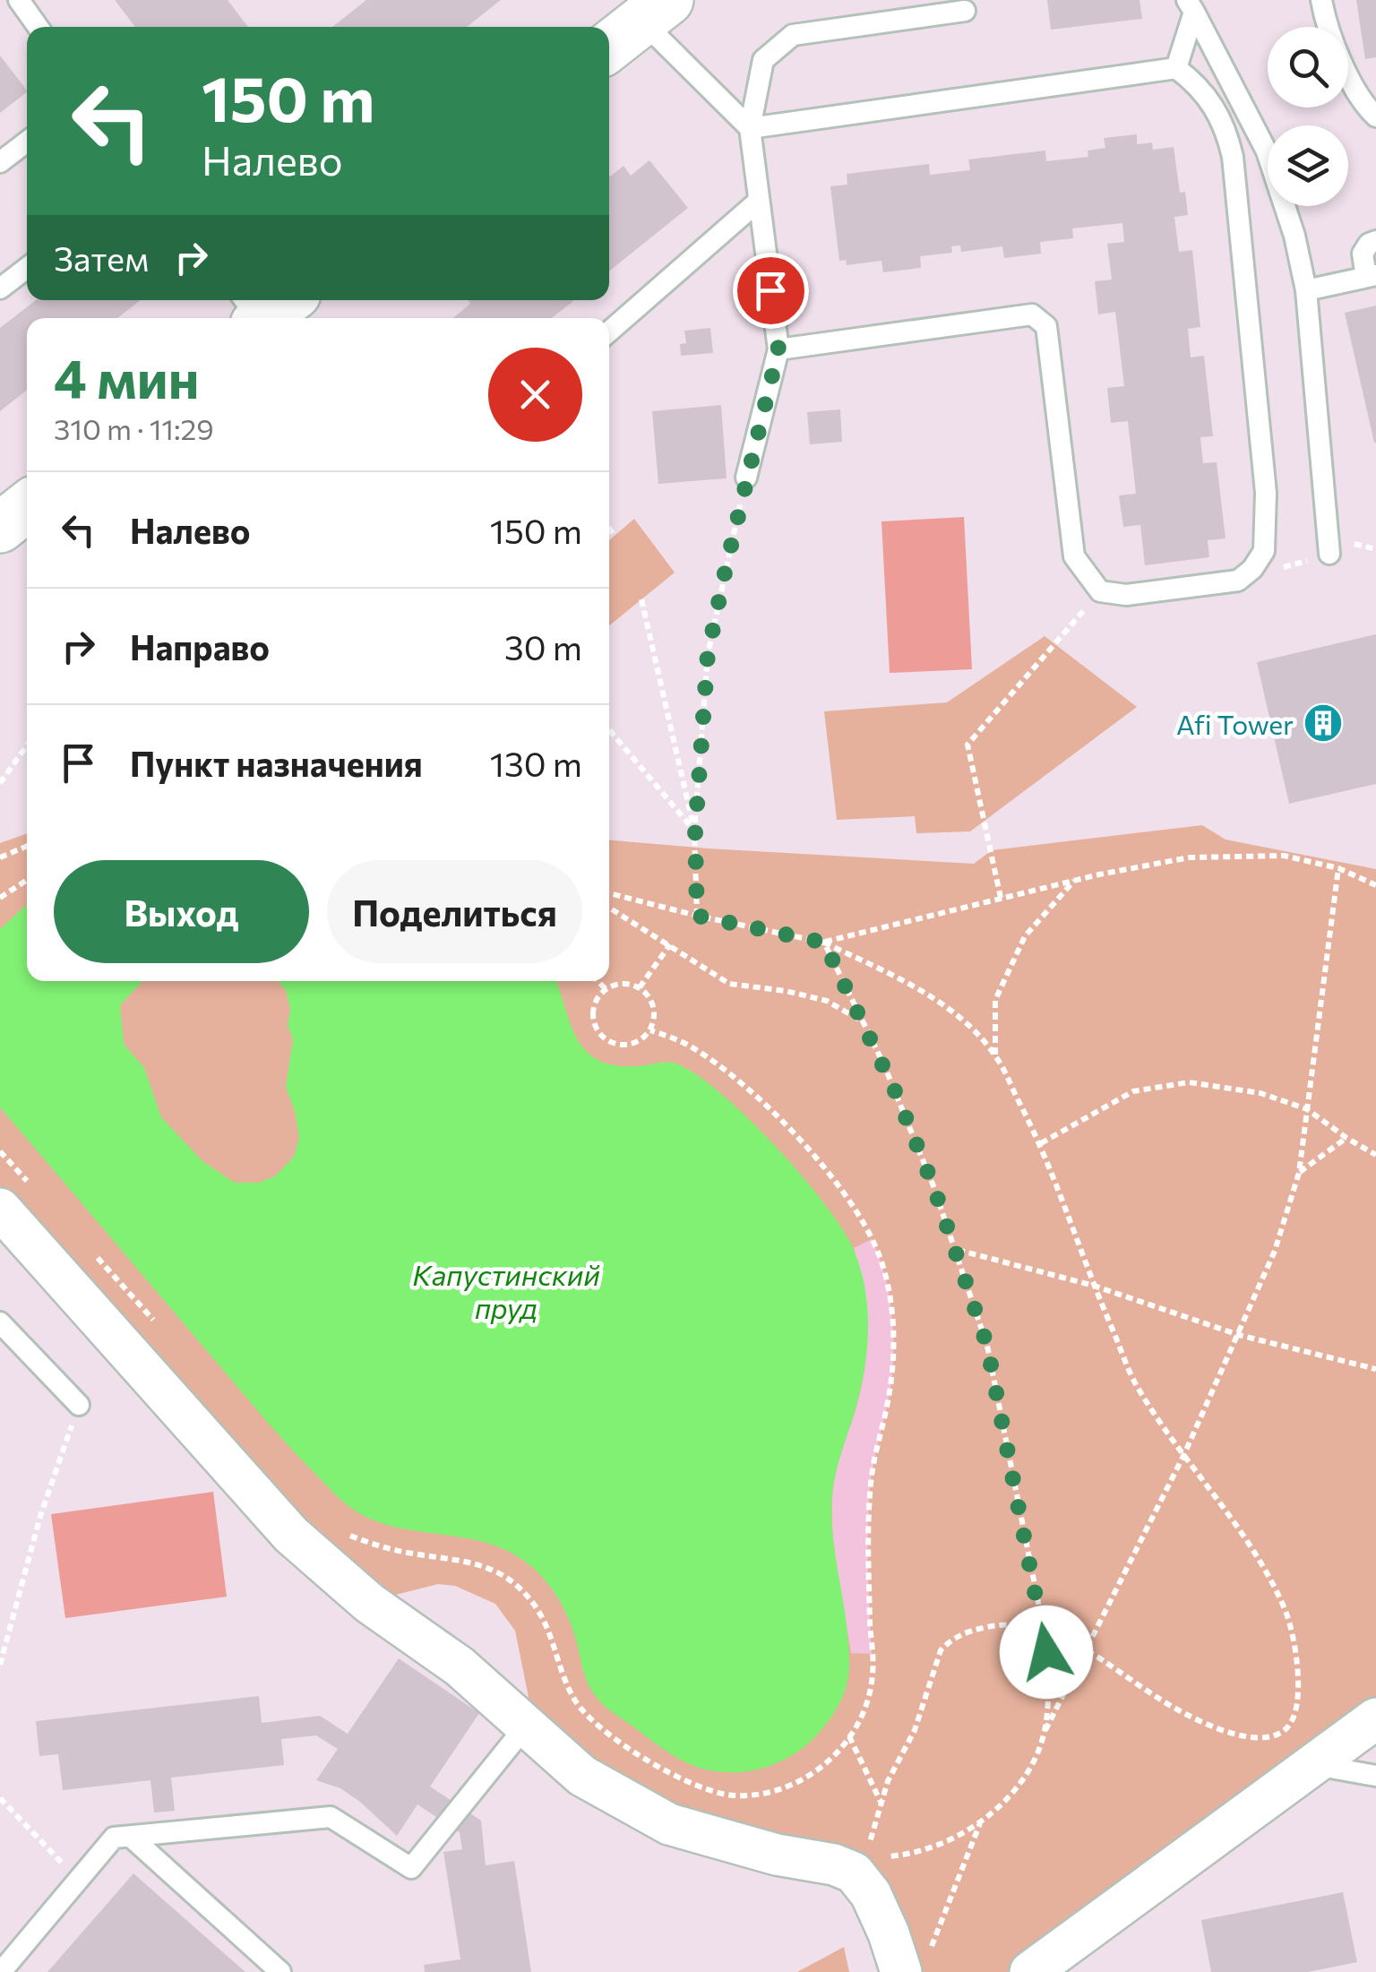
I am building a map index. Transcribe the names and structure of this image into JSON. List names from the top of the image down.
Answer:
{
  "water": ["Капустинский пруд"],
  "places": {
    "building": ["Afi Tower"]
  },
  "page": {
    "turn": ["150 m", "Налево"],
    "then": "Затем",
    "heading": ["4 мин", "310 m · 11:29"],
    "list": [
      {
        "name": "Налево",
        "value": "150 m"
      },
      {
        "name": "Направо",
        "value": "30 m"
      },
      {
        "name": "Пункт назначения",
        "value": "130 m"
      }
    ],
    "buttons": ["Выход", "Поделиться"]
  }
}
